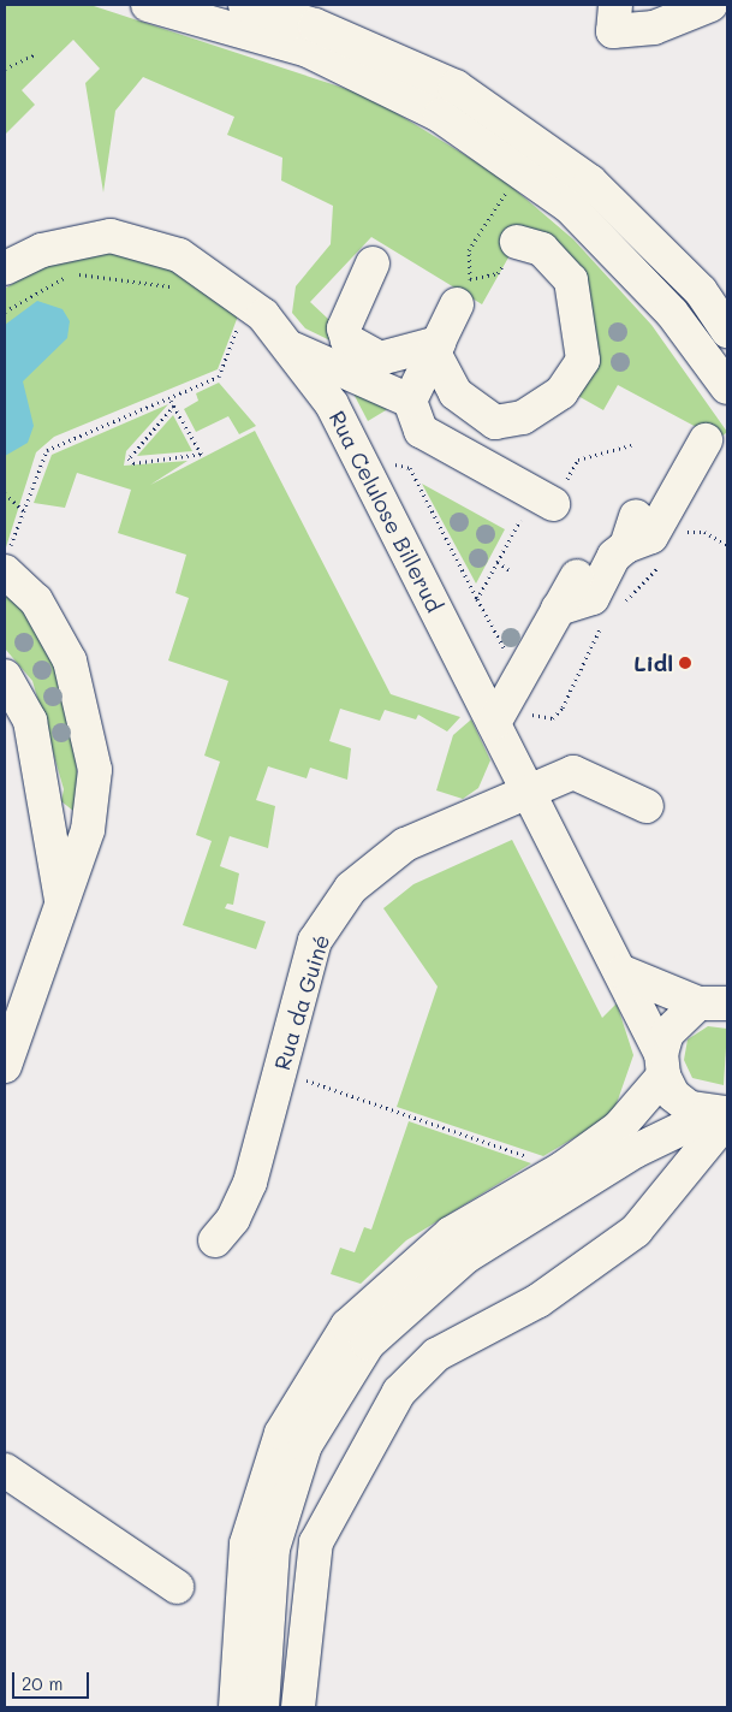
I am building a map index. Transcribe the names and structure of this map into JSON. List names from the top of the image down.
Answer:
{
  "streets": {
    "street": ["Rua Celulose Billerud", "Rua da Guiné"]
  },
  "crossings": [
    ["Rua Celulose Billerud", "Rua da Guiné"]
  ],
  "places": ["Lidl"],
  "scale_bar": "20 m"
}
